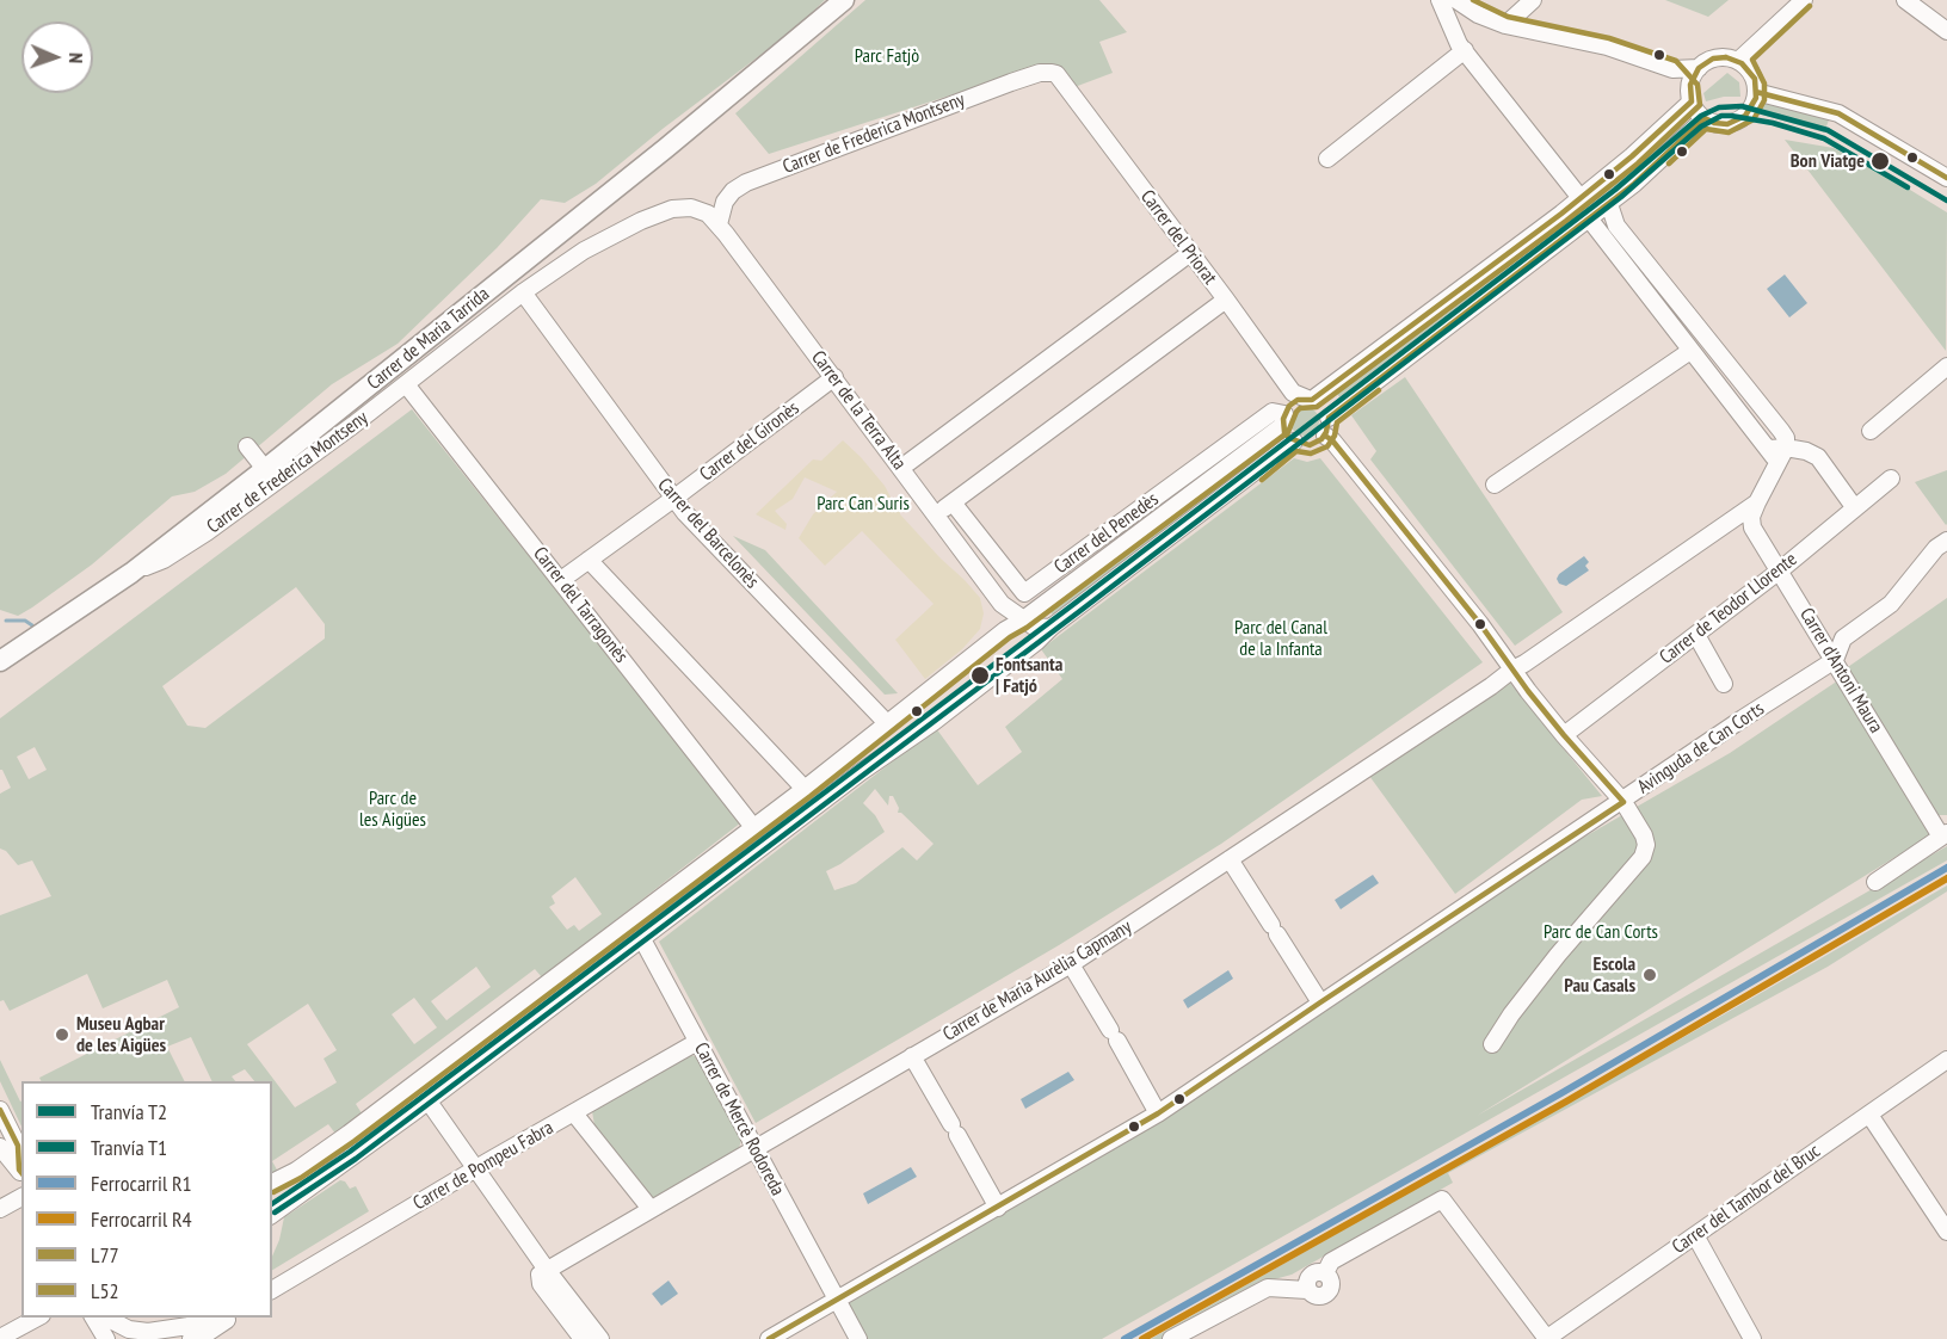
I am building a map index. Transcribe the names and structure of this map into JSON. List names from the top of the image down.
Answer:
{
  "streets": {
    "main road": ["Carrer de Maria Tarrida"],
    "street": [
      "Carrer de Frederica Montseny",
      "Carrer del Priorat",
      "Carrer de la Terra Alta",
      "Carrer del Gironès",
      "Carrer del Barcelonès",
      "Carrer del Penedès",
      "Carrer del Tarragonès",
      "Carrer de Teodor Llorente",
      "Carrer d'Antoni Maura",
      "Avinguda de Can Corts",
      "Carrer de Maria Aurèlia Capmany",
      "Carrer de Mercè Rodoreda",
      "Carrer de Pompeu Fabra",
      "Carrer del Tambor del Bruc"
    ]
  },
  "crossings": [
    ["Carrer de Frederica Montseny", "Carrer del Priorat"],
    ["Carrer de Frederica Montseny", "Carrer de Maria Tarrida"],
    ["Carrer de Frederica Montseny", "Carrer de la Terra Alta"],
    ["Carrer de Frederica Montseny", "Carrer del Barcelonès"],
    ["Carrer de Frederica Montseny", "Carrer del Tarragonès"],
    ["Carrer del Priorat", "Carrer del Penedès"],
    ["Carrer de la Terra Alta", "Carrer del Gironès"],
    ["Carrer del Gironès", "Carrer del Barcelonès"],
    ["Carrer del Gironès", "Carrer del Tarragonès"],
    ["Carrer de Teodor Llorente", "Carrer d'Antoni Maura"],
    ["Carrer d'Antoni Maura", "Avinguda de Can Corts"],
    ["Carrer d'Antoni Maura", "Carrer de Maria Aurèlia Capmany"],
    ["Avinguda de Can Corts", "Carrer de Mercè Rodoreda"],
    ["Carrer de Maria Aurèlia Capmany", "Carrer de Mercè Rodoreda"],
    ["Carrer de Mercè Rodoreda", "Carrer de Pompeu Fabra"]
  ],
  "parks": [
    "Parc Fatjò",
    "Parc Can Suris",
    "Parc del Canal de la Infanta",
    "Parc de les Aigües",
    "Parc de Can Corts"
  ],
  "places": [
    "Bon Viatge",
    "Fontsanta | Fatjó",
    "Escola Pau Casals",
    "Museu Agbar de les Aigües"
  ],
  "lines": [
    "transit line L52",
    "transit line L77",
    "tram line T2",
    "tram line T1",
    "rail line R1",
    "rail line R4"
  ],
  "legend": [
    "Tranvía T2",
    "Tranvía T1",
    "Ferrocarril R1",
    "Ferrocarril R4",
    "L77",
    "L52"
  ],
  "north": "right"
}
